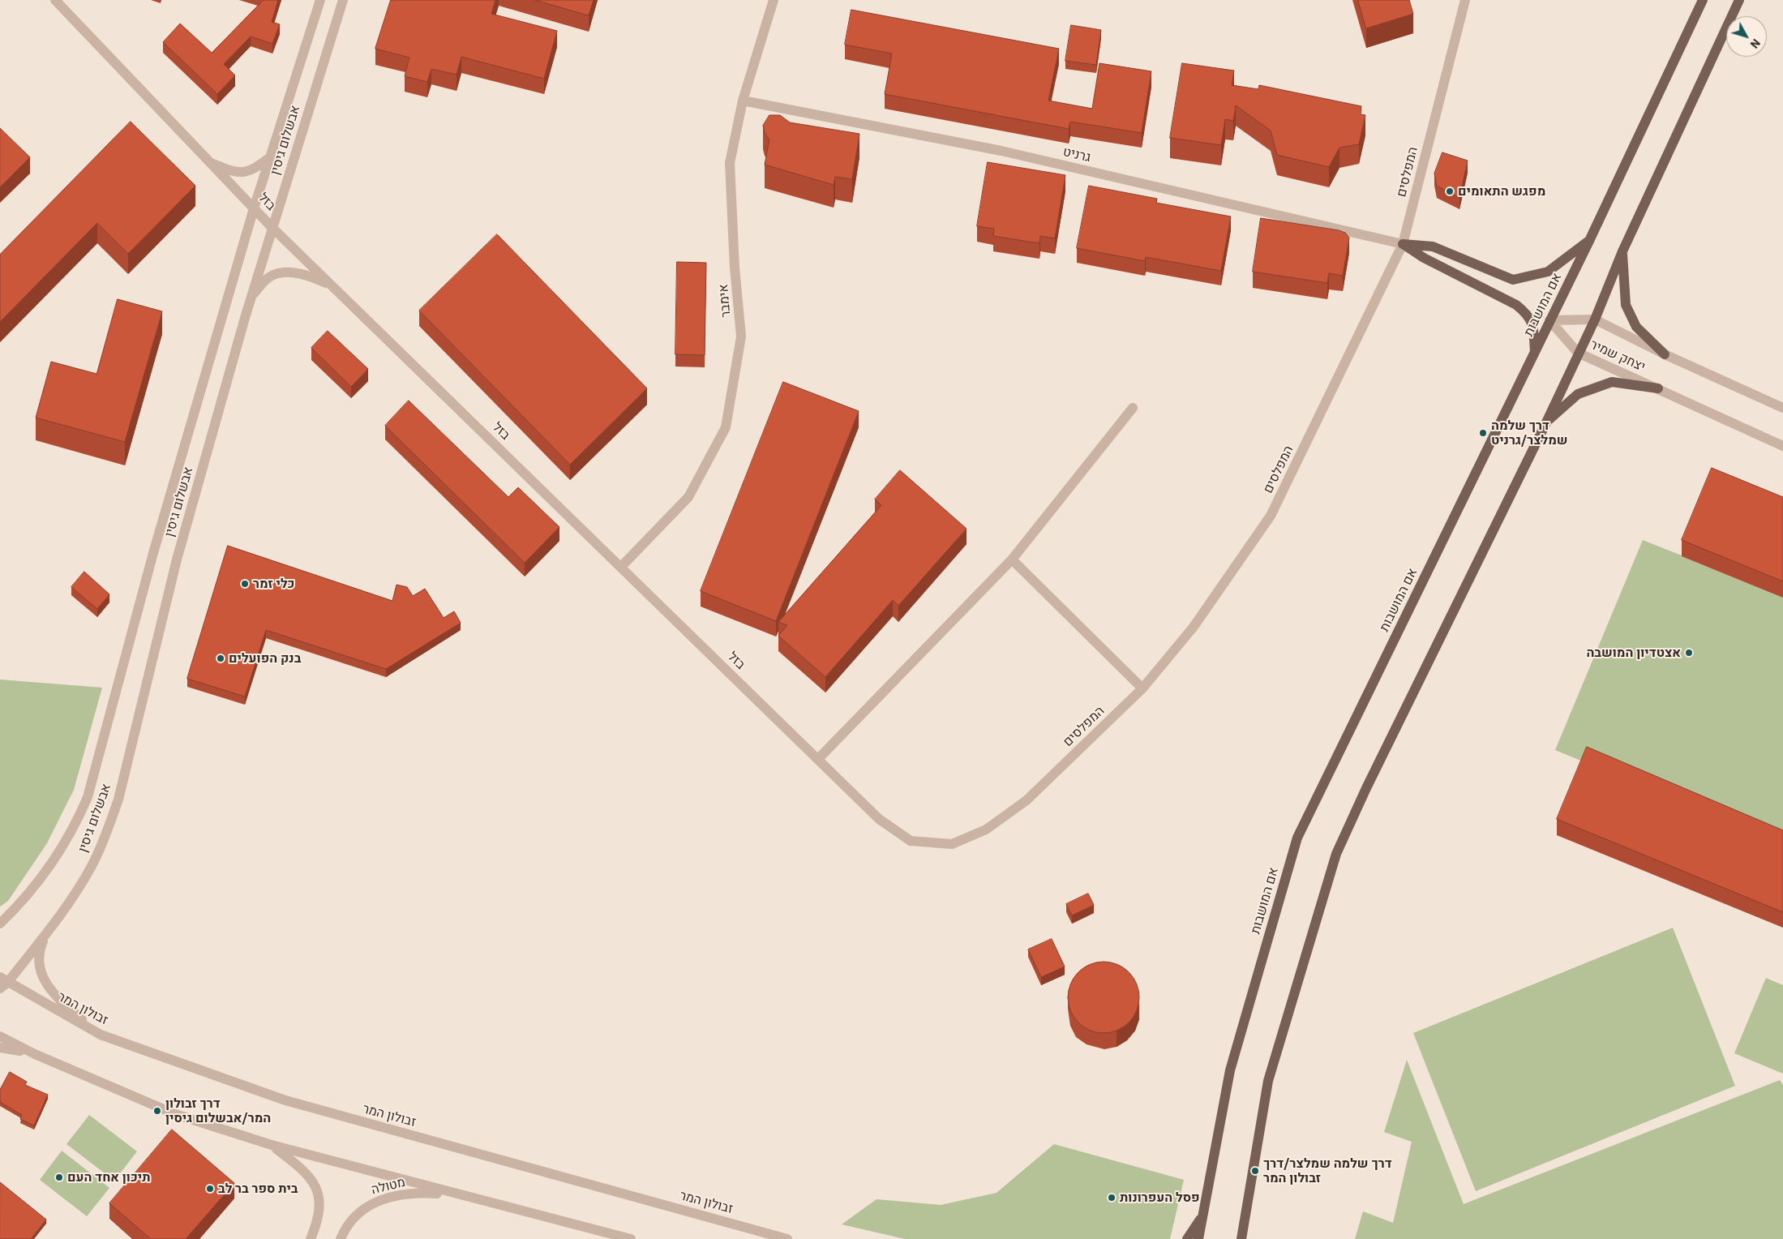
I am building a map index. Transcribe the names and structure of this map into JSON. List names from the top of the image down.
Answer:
{
  "streets": {
    "main road": ["אם המושבות"],
    "street": [
      "אבשלום גיסין",
      "גרניט",
      "המפלסים",
      "בזל",
      "אימבר",
      "יצחק שמיר",
      "זבולון המר",
      "מטולה"
    ]
  },
  "crossings": [
    ["אבשלום גיסין", "בזל"],
    ["אבשלום גיסין", "זבולון המר"],
    ["גרניט", "המפלסים"],
    ["גרניט", "אימבר"],
    ["המפלסים", "בזל"],
    ["בזל", "אימבר"],
    ["אם המושבות", "יצחק שמיר"]
  ],
  "places": [
    "מפגש התאומים",
    "דרך שלמה שמלצר/גרניט",
    "כלי זמר",
    "אצטדיון המושבה",
    "בנק הפועלים",
    "דרך זבולון המר/אבשלום גיסין",
    "דרך שלמה שמלצר/דרך זבולון המר",
    "תיכון אחד העם",
    "בית ספר בר לב",
    "פסל העפרונות"
  ],
  "north": "bottom right"
}
